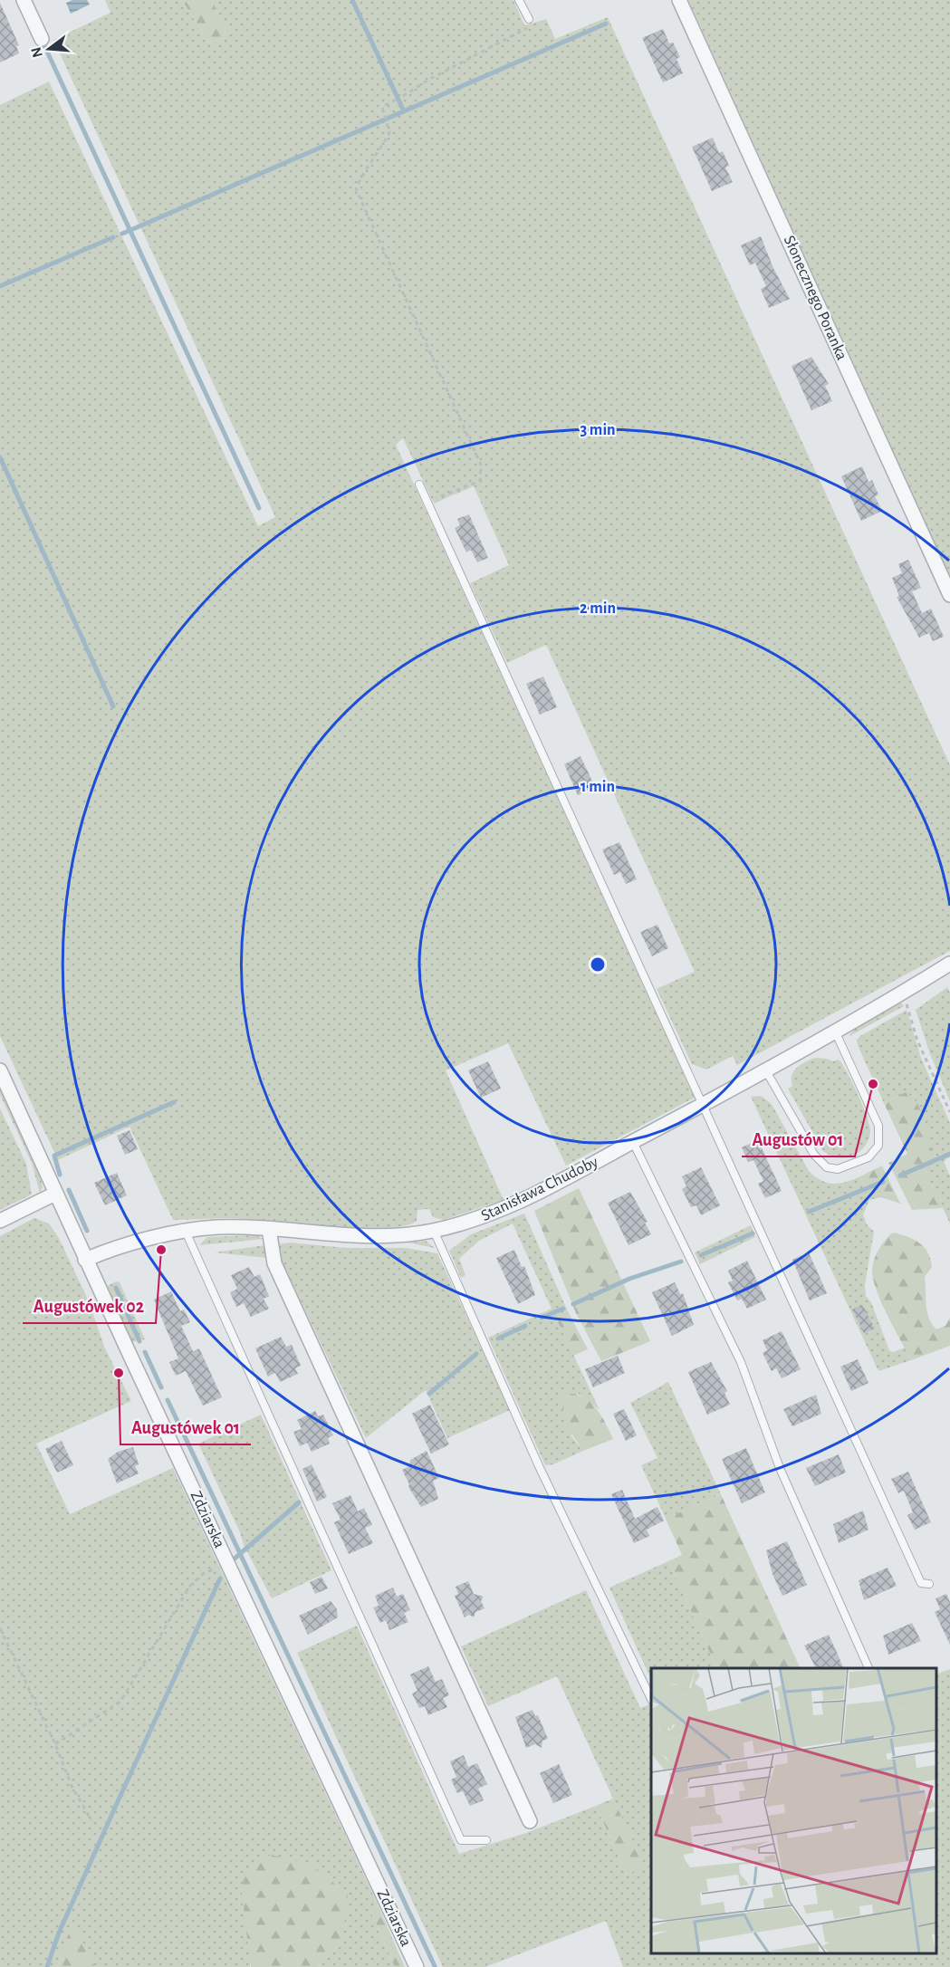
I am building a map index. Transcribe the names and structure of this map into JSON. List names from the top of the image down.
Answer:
{
  "streets": {
    "street": ["Słonecznego Poranka", "Stanisława Chudoby", "Zdziarska"]
  },
  "crossings": [
    ["Stanisława Chudoby", "Zdziarska"]
  ],
  "places": ["Augustów 01", "Augustówek 02", "Augustówek 01"],
  "north": "left",
  "rings": ["3 min", "2 min", "1 min"]
}
